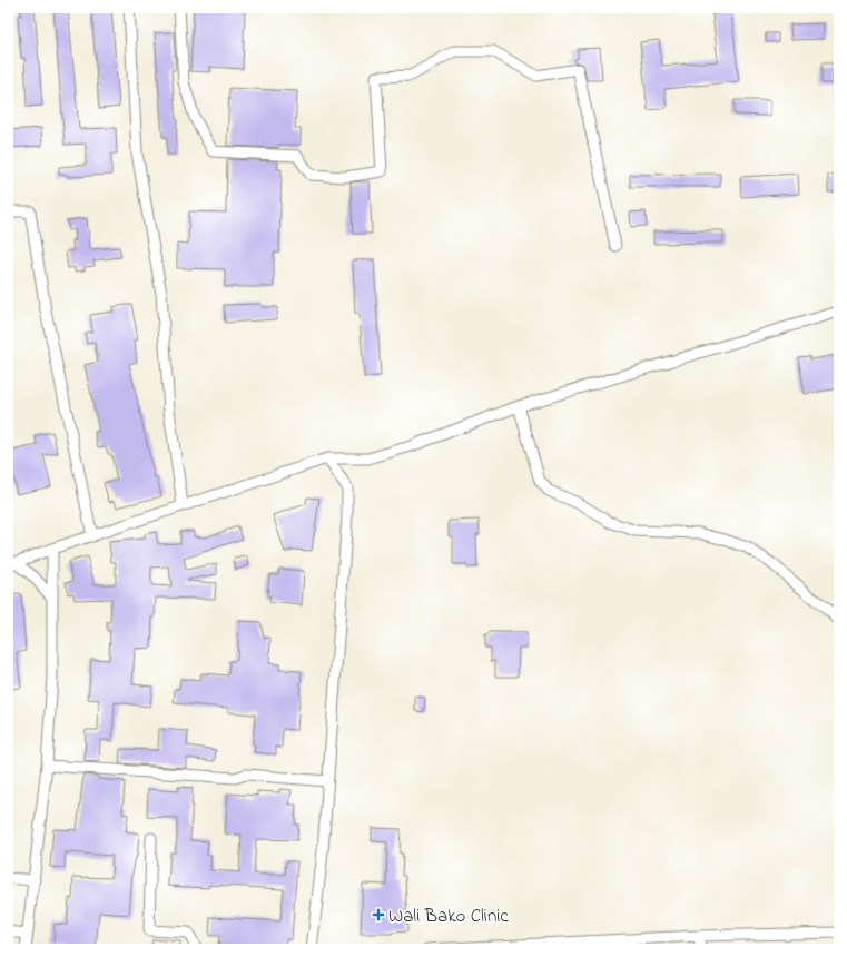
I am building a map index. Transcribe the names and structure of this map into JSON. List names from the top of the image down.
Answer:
{
  "places": {
    "health": ["Wali Bako Clinic"]
  }
}
